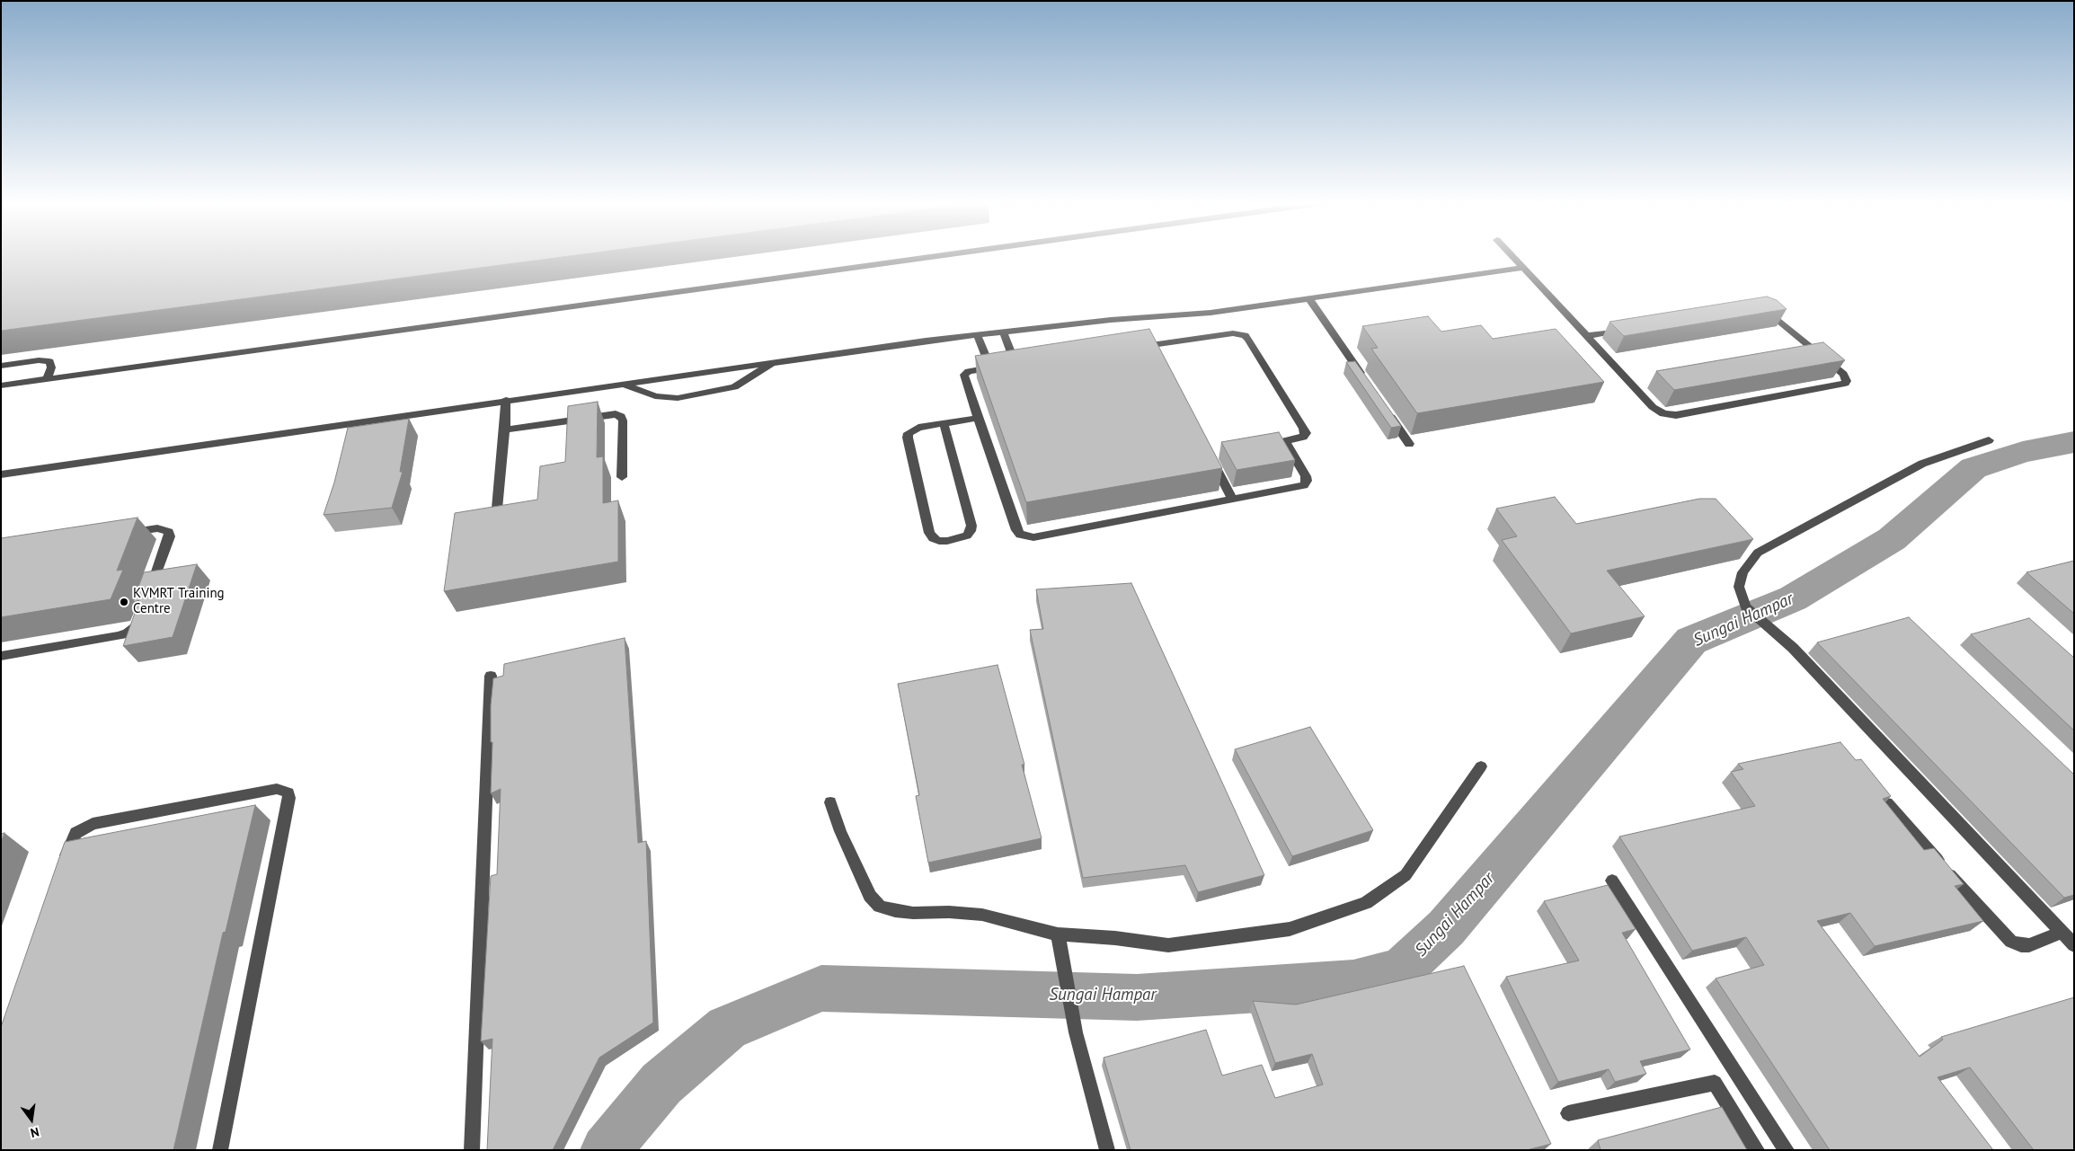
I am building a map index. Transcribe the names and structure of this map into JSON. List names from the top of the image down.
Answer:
{
  "water": ["Sungai Hampar"],
  "places": ["KVMRT Training Centre"],
  "north": "bottom"
}
